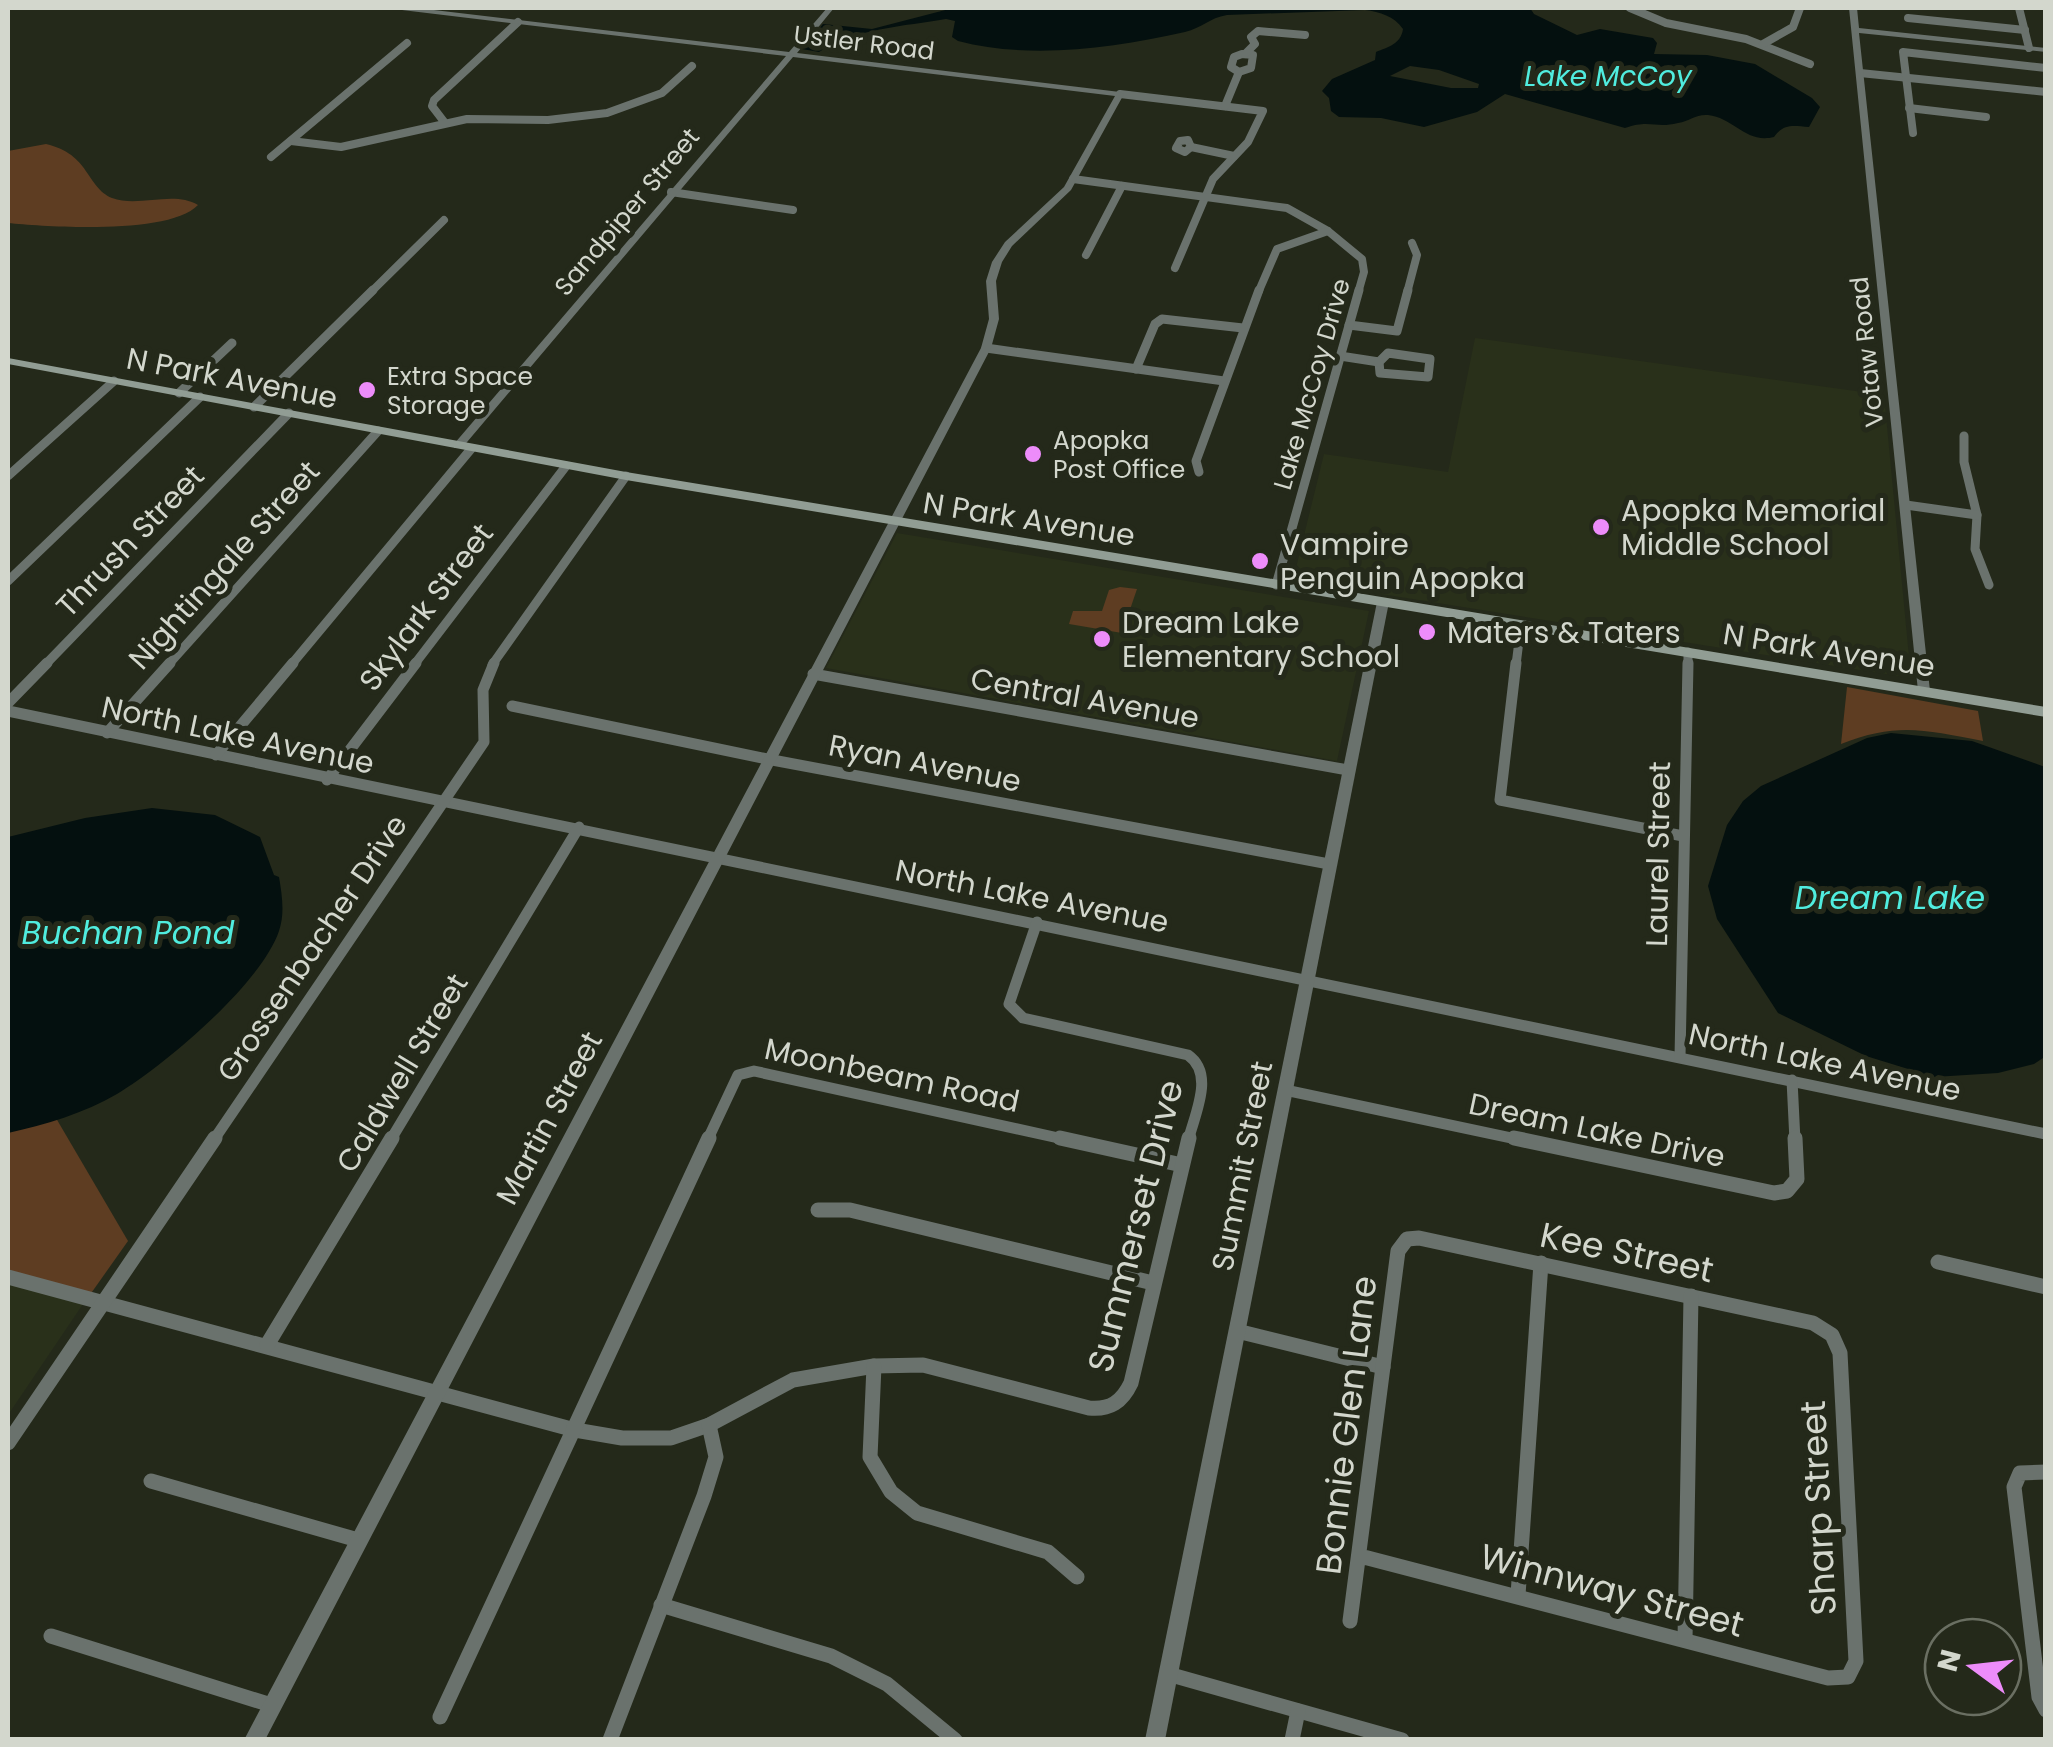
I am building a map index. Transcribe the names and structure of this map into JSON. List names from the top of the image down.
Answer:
{
  "streets": {
    "main road": ["N Park Avenue"],
    "street": [
      "Ustler Road",
      "Sandpiper Street",
      "Votaw Road",
      "Lake McCoy Drive",
      "Thrush Street",
      "Nightingale Street",
      "Skylark Street",
      "Central Avenue",
      "North Lake Avenue",
      "Ryan Avenue",
      "Laurel Street",
      "Grossenbacher Drive",
      "Caldwell Street",
      "Moonbeam Road",
      "Martin Street",
      "Dream Lake Drive",
      "Summit Street",
      "Summerset Drive",
      "Kee Street",
      "Bonnie Glen Lane",
      "Sharp Street",
      "Winnway Street"
    ]
  },
  "crossings": [
    ["Ustler Road", "Sandpiper Street"],
    ["Sandpiper Street", "N Park Avenue"],
    ["Sandpiper Street", "North Lake Avenue"],
    ["Votaw Road", "N Park Avenue"],
    ["N Park Avenue", "Lake McCoy Drive"],
    ["N Park Avenue", "Thrush Street"],
    ["N Park Avenue", "Nightingale Street"],
    ["N Park Avenue", "Skylark Street"],
    ["N Park Avenue", "Laurel Street"],
    ["N Park Avenue", "Grossenbacher Drive"],
    ["N Park Avenue", "Martin Street"],
    ["N Park Avenue", "Summit Street"],
    ["Nightingale Street", "North Lake Avenue"],
    ["Skylark Street", "North Lake Avenue"],
    ["Central Avenue", "Martin Street"],
    ["Central Avenue", "Summit Street"],
    ["North Lake Avenue", "Laurel Street"],
    ["North Lake Avenue", "Grossenbacher Drive"],
    ["North Lake Avenue", "Caldwell Street"],
    ["North Lake Avenue", "Martin Street"],
    ["North Lake Avenue", "Dream Lake Drive"],
    ["North Lake Avenue", "Summit Street"],
    ["North Lake Avenue", "Summerset Drive"],
    ["Ryan Avenue", "Martin Street"],
    ["Ryan Avenue", "Summit Street"],
    ["Grossenbacher Drive", "Summerset Drive"],
    ["Caldwell Street", "Summerset Drive"],
    ["Moonbeam Road", "Summerset Drive"],
    ["Martin Street", "Summerset Drive"],
    ["Dream Lake Drive", "Summit Street"],
    ["Kee Street", "Bonnie Glen Lane"],
    ["Kee Street", "Sharp Street"],
    ["Bonnie Glen Lane", "Winnway Street"],
    ["Sharp Street", "Winnway Street"]
  ],
  "water": ["Lake McCoy", "Dream Lake", "Buchan Pond"],
  "places": [
    "Extra Space Storage",
    "Apopka Post Office",
    "Apopka Memorial Middle School",
    "Vampire Penguin Apopka",
    "Maters & Taters",
    "Dream Lake Elementary School"
  ],
  "north": "left"
}
